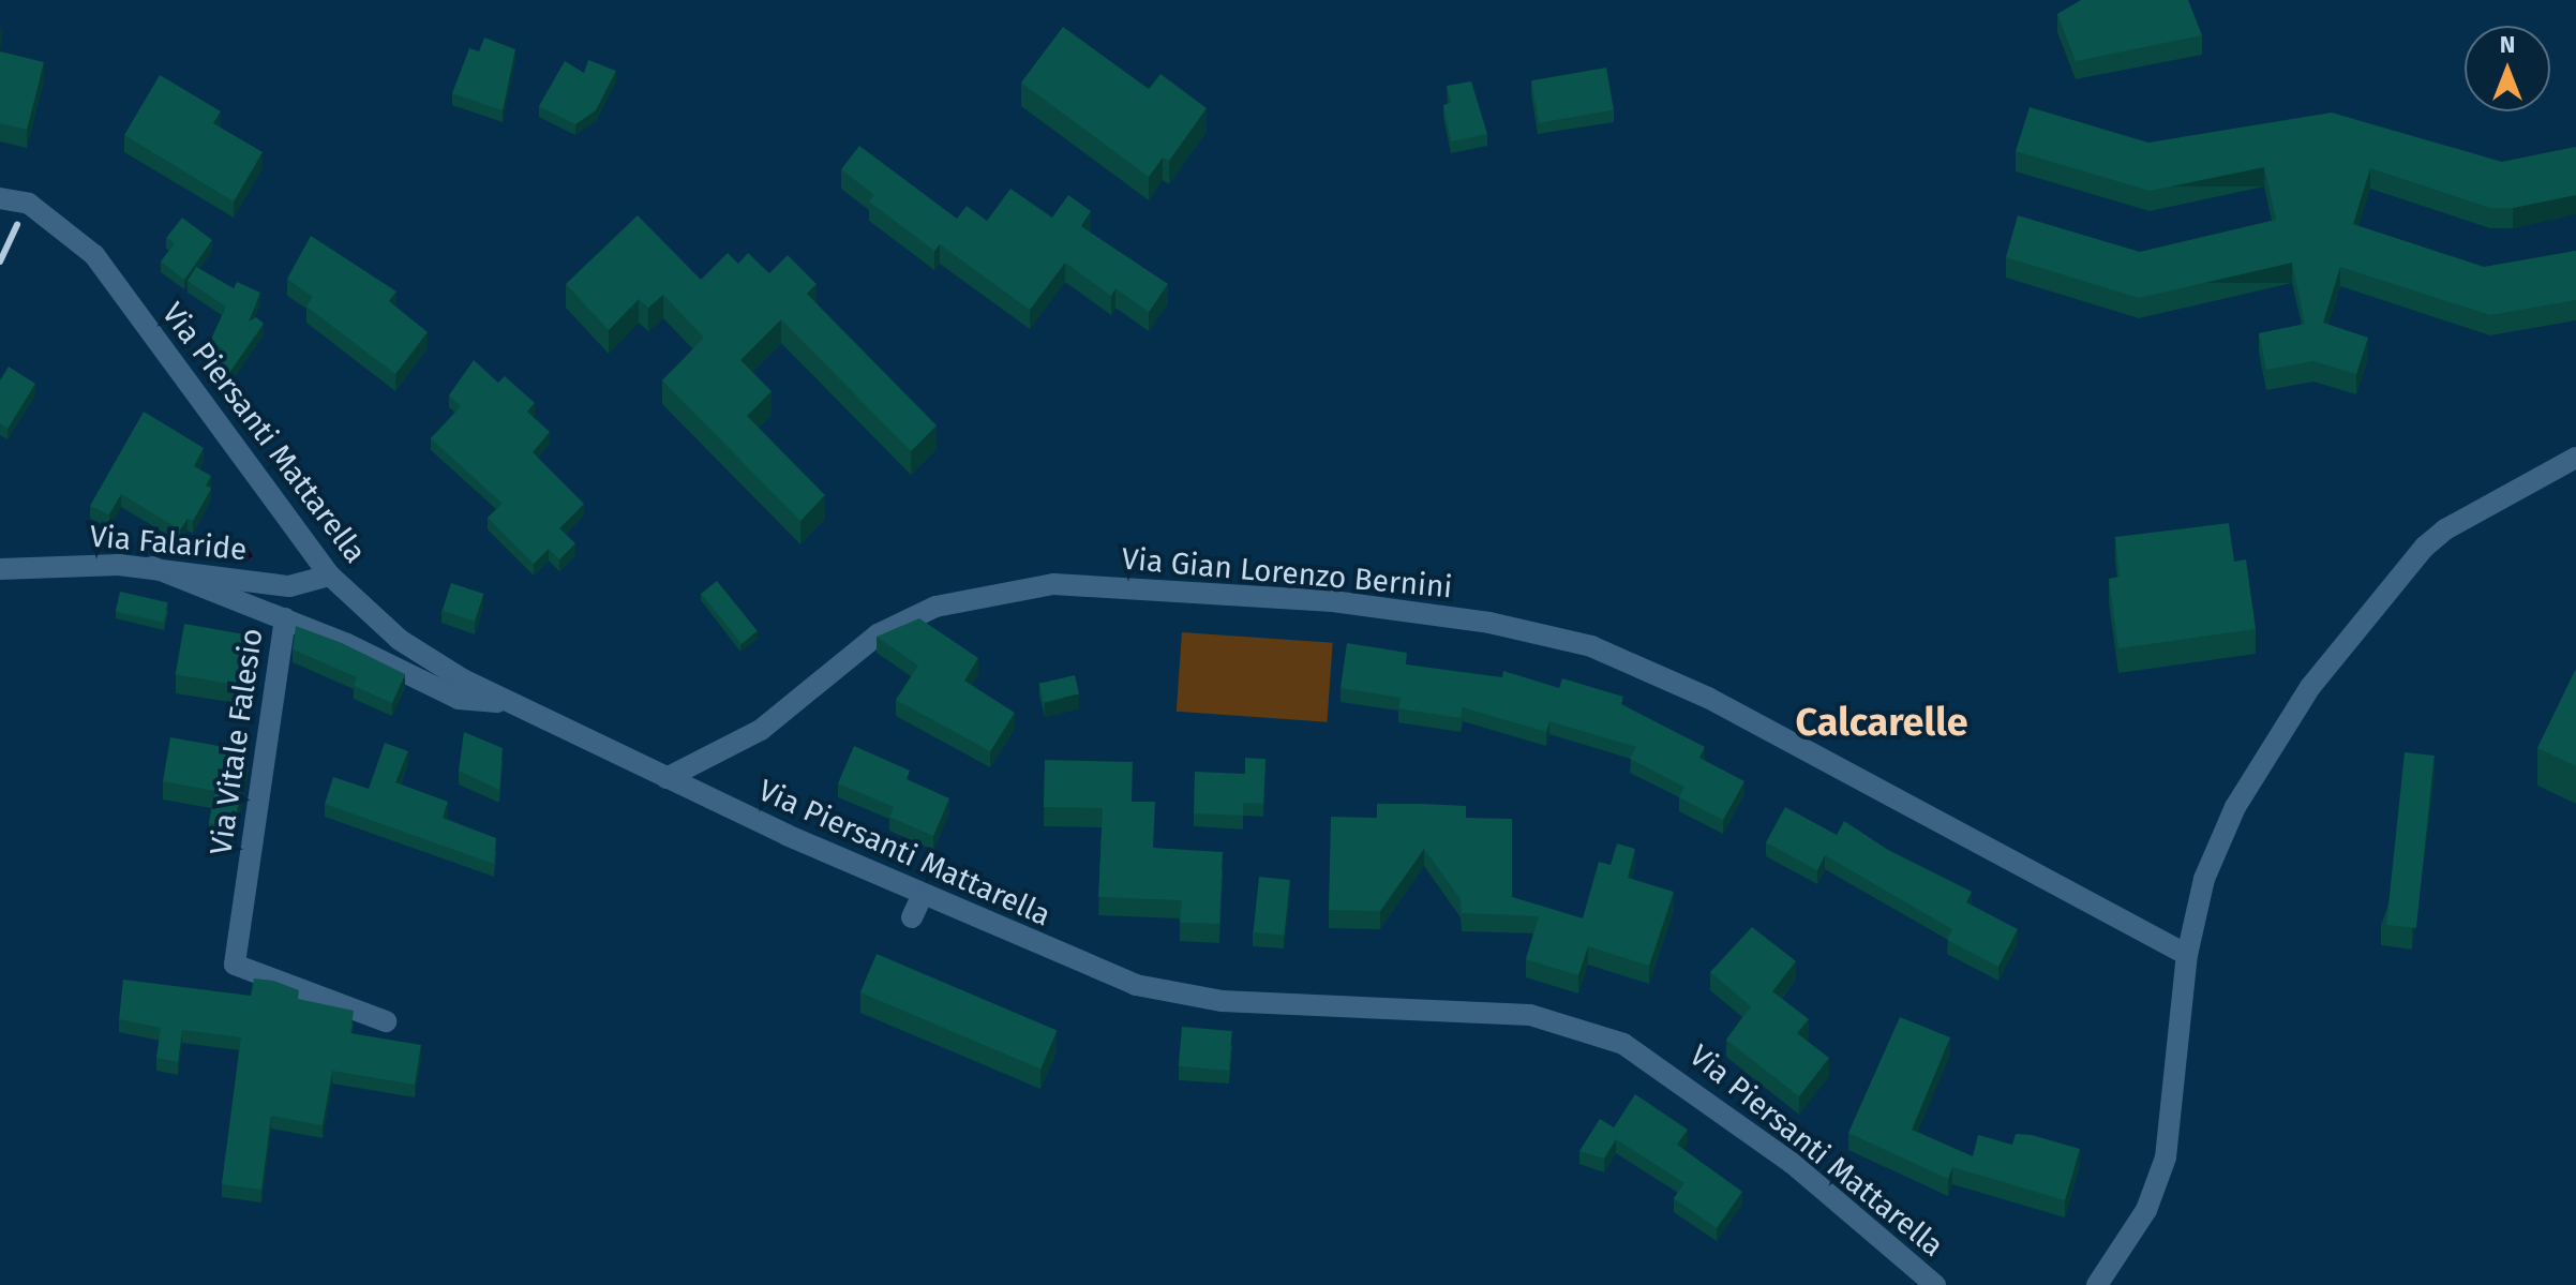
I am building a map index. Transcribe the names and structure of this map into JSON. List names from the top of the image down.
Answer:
{
  "streets": {
    "street": [
      "Via Piersanti Mattarella",
      "Via Falaride",
      "Via Gian Lorenzo Bernini",
      "Via Vitale Falesio"
    ]
  },
  "crossings": [
    ["Via Piersanti Mattarella", "Via Falaride"],
    ["Via Piersanti Mattarella", "Via Gian Lorenzo Bernini"],
    ["Via Falaride", "Via Vitale Falesio"]
  ],
  "districts": ["Calcarelle"],
  "north": "top"
}
